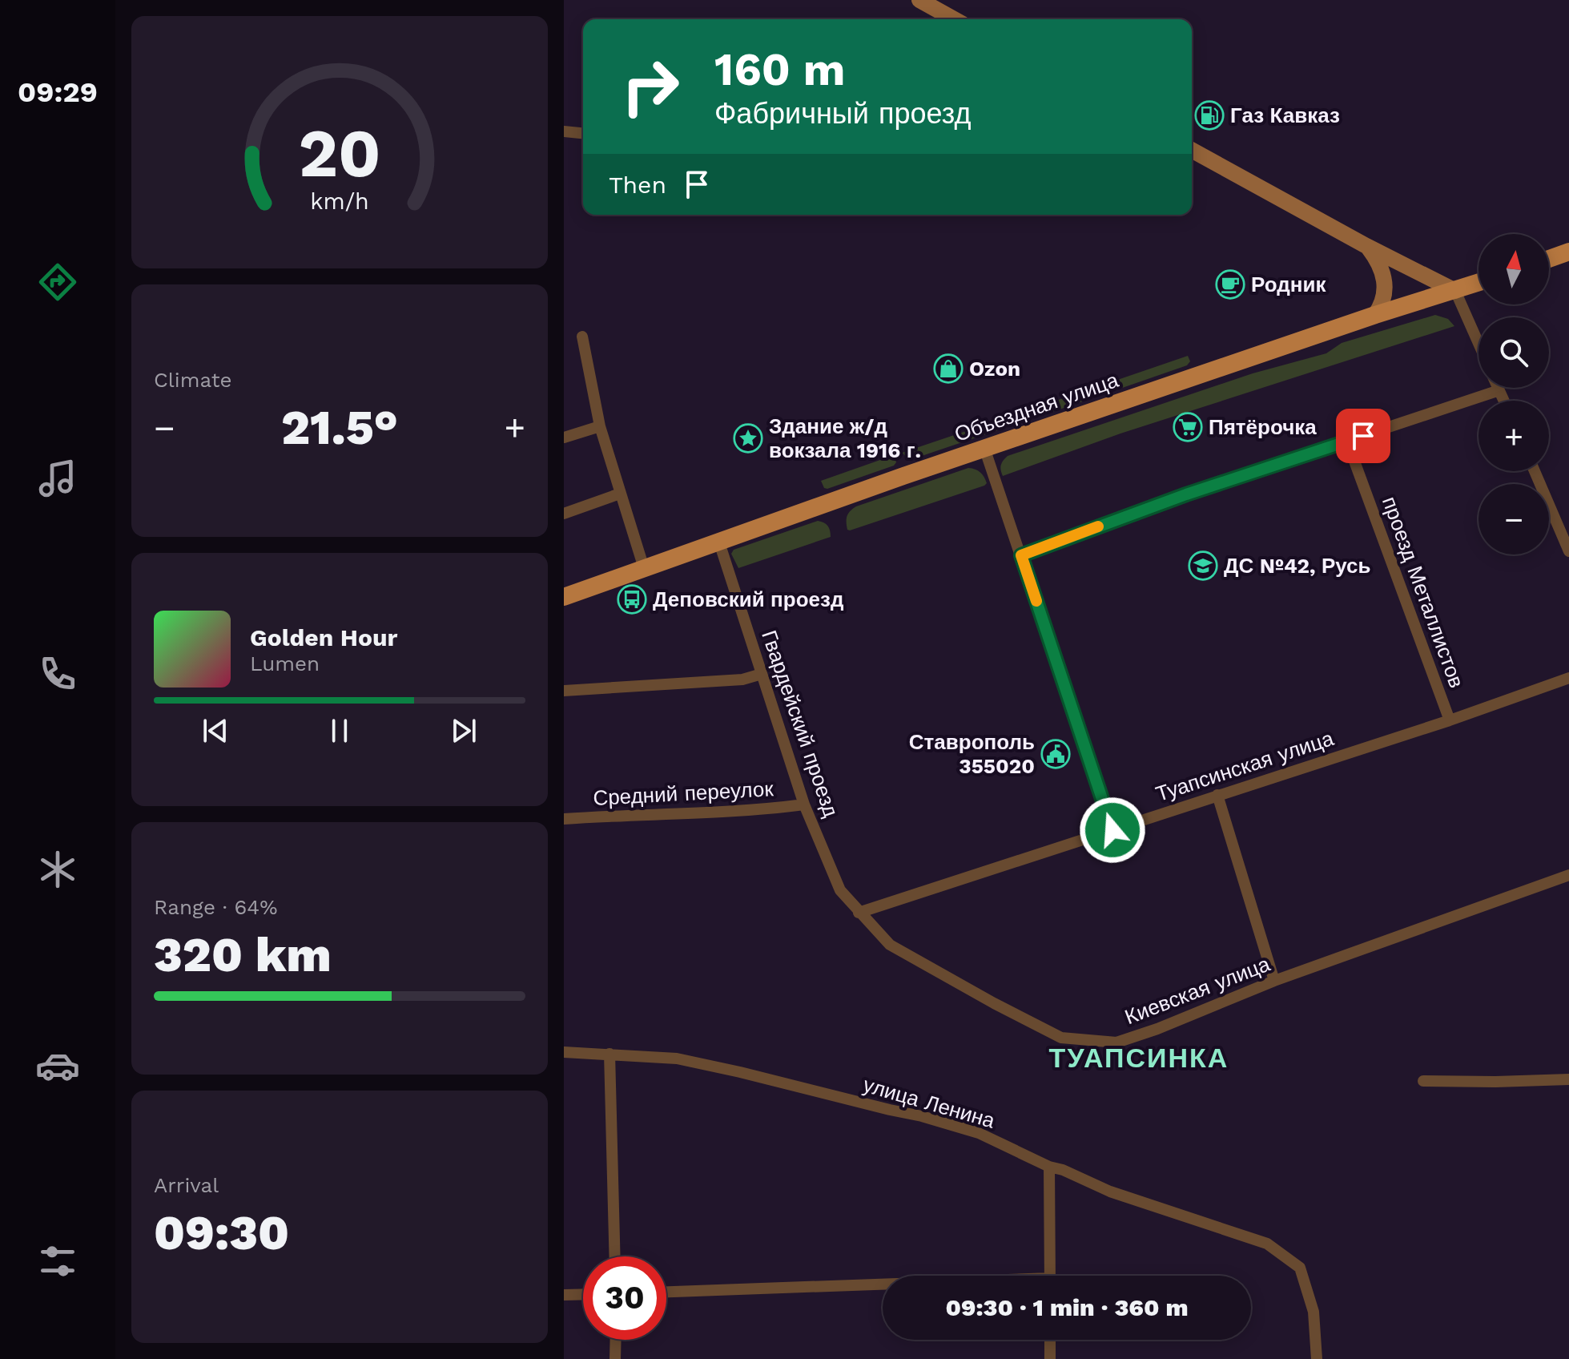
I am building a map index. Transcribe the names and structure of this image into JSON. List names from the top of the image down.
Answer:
{
  "streets": {
    "main road": ["Объездная улица"],
    "street": [
      "проезд Металлистов",
      "Гвардейский проезд",
      "Туапсинская улица",
      "Средний переулок",
      "Киевская улица",
      "улица Ленина"
    ]
  },
  "crossings": [
    ["Объездная улица", "Гвардейский проезд"],
    ["проезд Металлистов", "Туапсинская улица"],
    ["Гвардейский проезд", "Туапсинская улица"],
    ["Гвардейский проезд", "Средний переулок"],
    ["Гвардейский проезд", "Киевская улица"],
    ["Туапсинская улица", "Киевская улица"]
  ],
  "districts": ["ТУАПСИНКА"],
  "places": {
    "fuel station": ["Газ Кавказ"],
    "cafe": ["Родник"],
    "shop": ["Ozon"],
    "supermarket": ["Пятёрочка"],
    "place": ["Здание ж/д вокзала 1916 г."],
    "school or university": ["ДС №42, Русь"],
    "bus stop": ["Деповский проезд"],
    "public building": ["Ставрополь 355020"]
  },
  "north": "top",
  "page": {
    "tabs": "09:29",
    "turn": ["160 m", "Фабричный проезд"],
    "then": "Then",
    "map_buttons": ["+", "−"],
    "tile": [
      "Climate",
      ["Range · 64%", "320 km"],
      ["Arrival", "09:30"]
    ],
    "heat": ["−", "21.5°", "+"],
    "song": ["Golden Hour", "Lumen"],
    "limit": "30",
    "trip": "09:30 · 1 min · 360 m",
    "gauge": ["20", "km/h"]
  }
}
